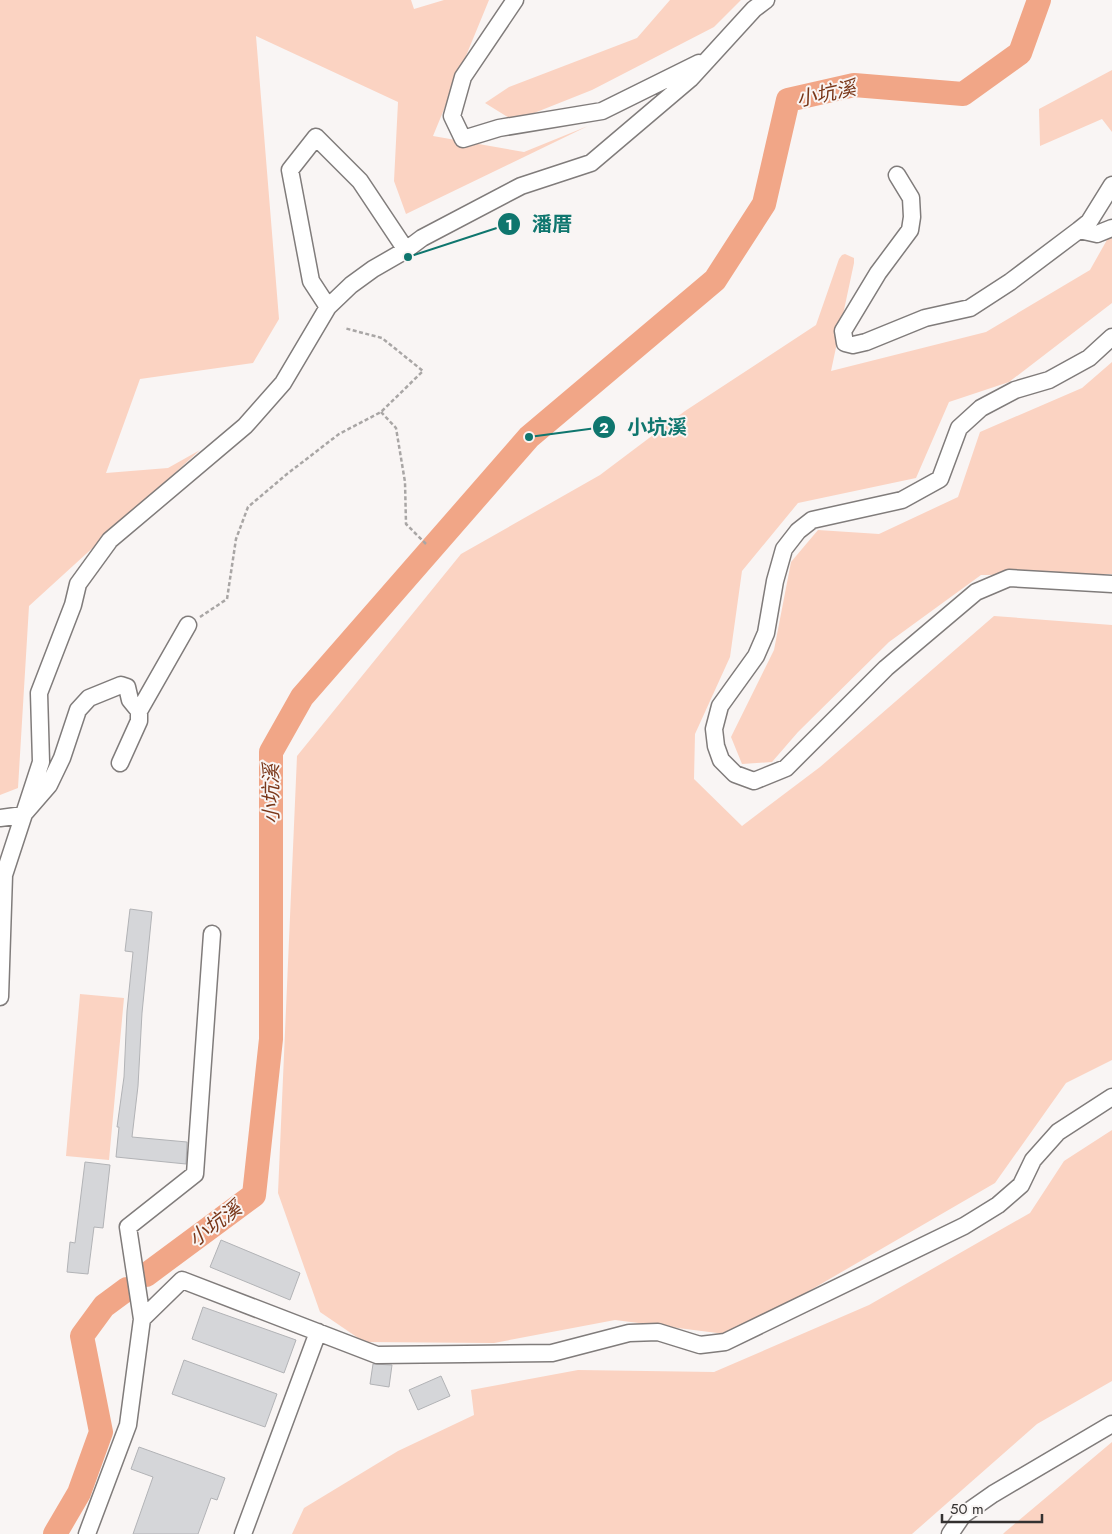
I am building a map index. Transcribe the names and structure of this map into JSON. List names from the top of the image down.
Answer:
{
  "water": ["小坑溪"],
  "places": ["潘厝", "小坑溪"],
  "scale_bar": "50 m"
}
